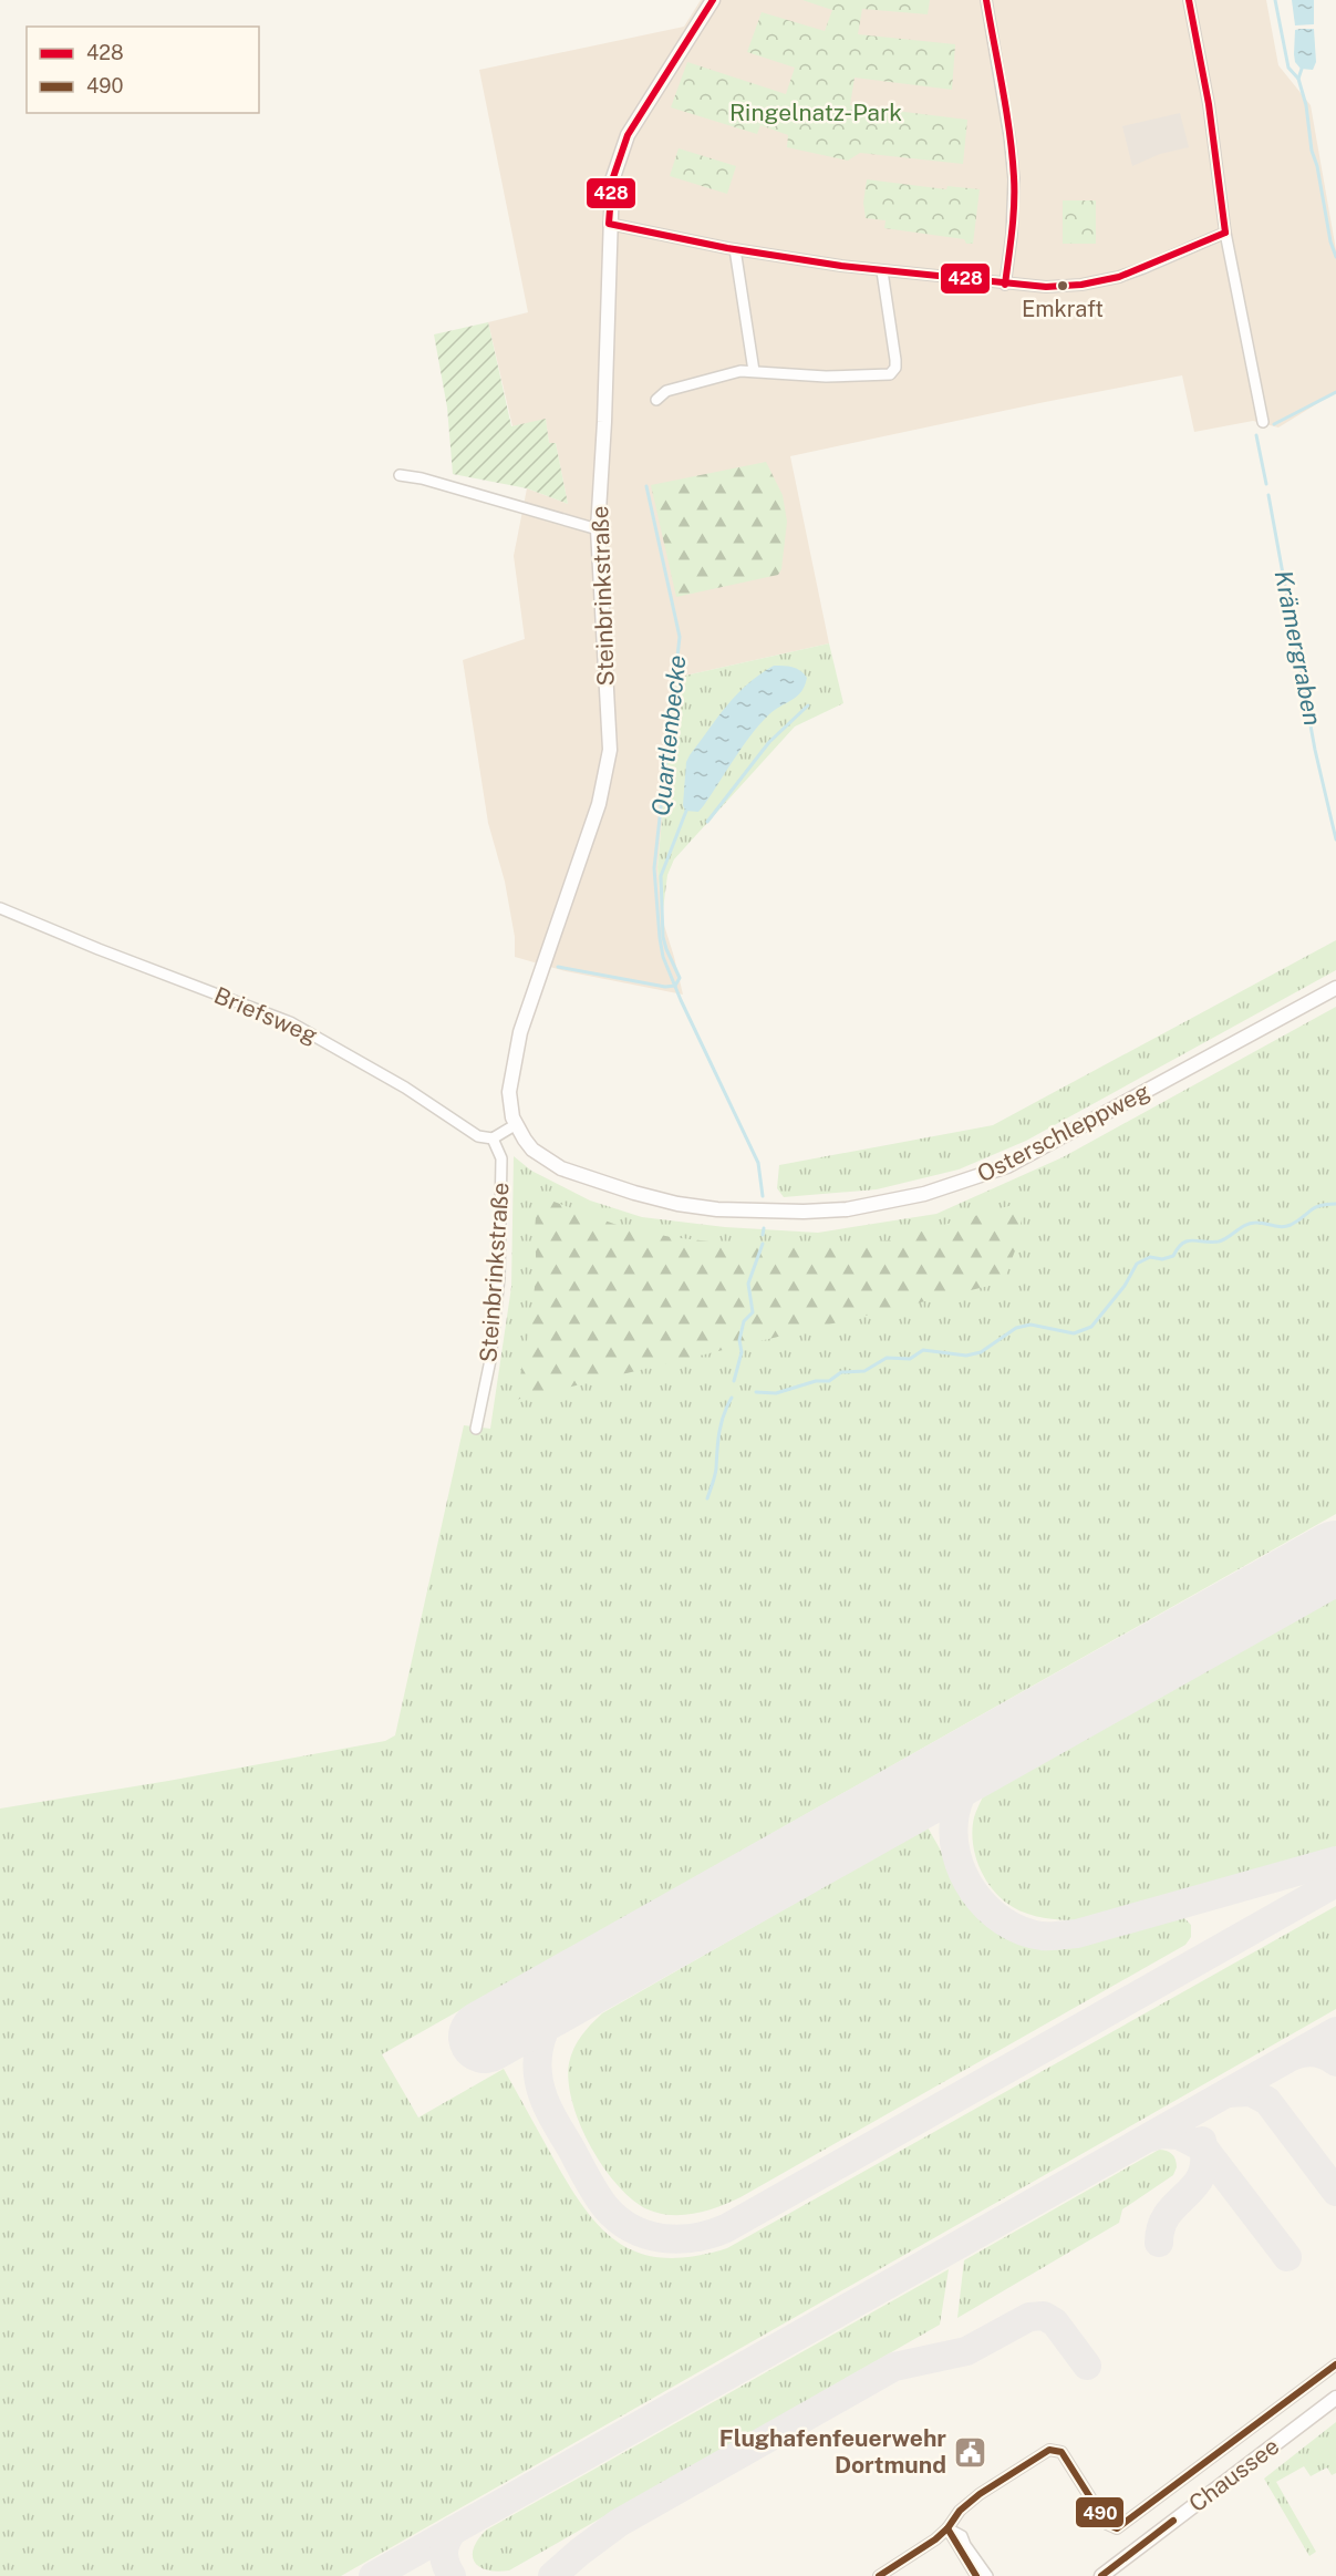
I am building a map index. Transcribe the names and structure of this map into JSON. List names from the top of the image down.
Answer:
{
  "streets": {
    "street": [
      "Steinbrinkstraße",
      "Briefsweg",
      "Osterschleppweg",
      "Chaussee"
    ]
  },
  "crossings": [
    ["Steinbrinkstraße", "Briefsweg"],
    ["Steinbrinkstraße", "Osterschleppweg"]
  ],
  "water": ["Krämergraben", "Quartlenbecke"],
  "parks": ["Ringelnatz-Park"],
  "places": {
    "other": ["Emkraft"],
    "public building": ["Flughafenfeuerwehr Dortmund"]
  },
  "lines": ["transit line 428", "transit line 490"],
  "legend": ["428", "490"]
}
